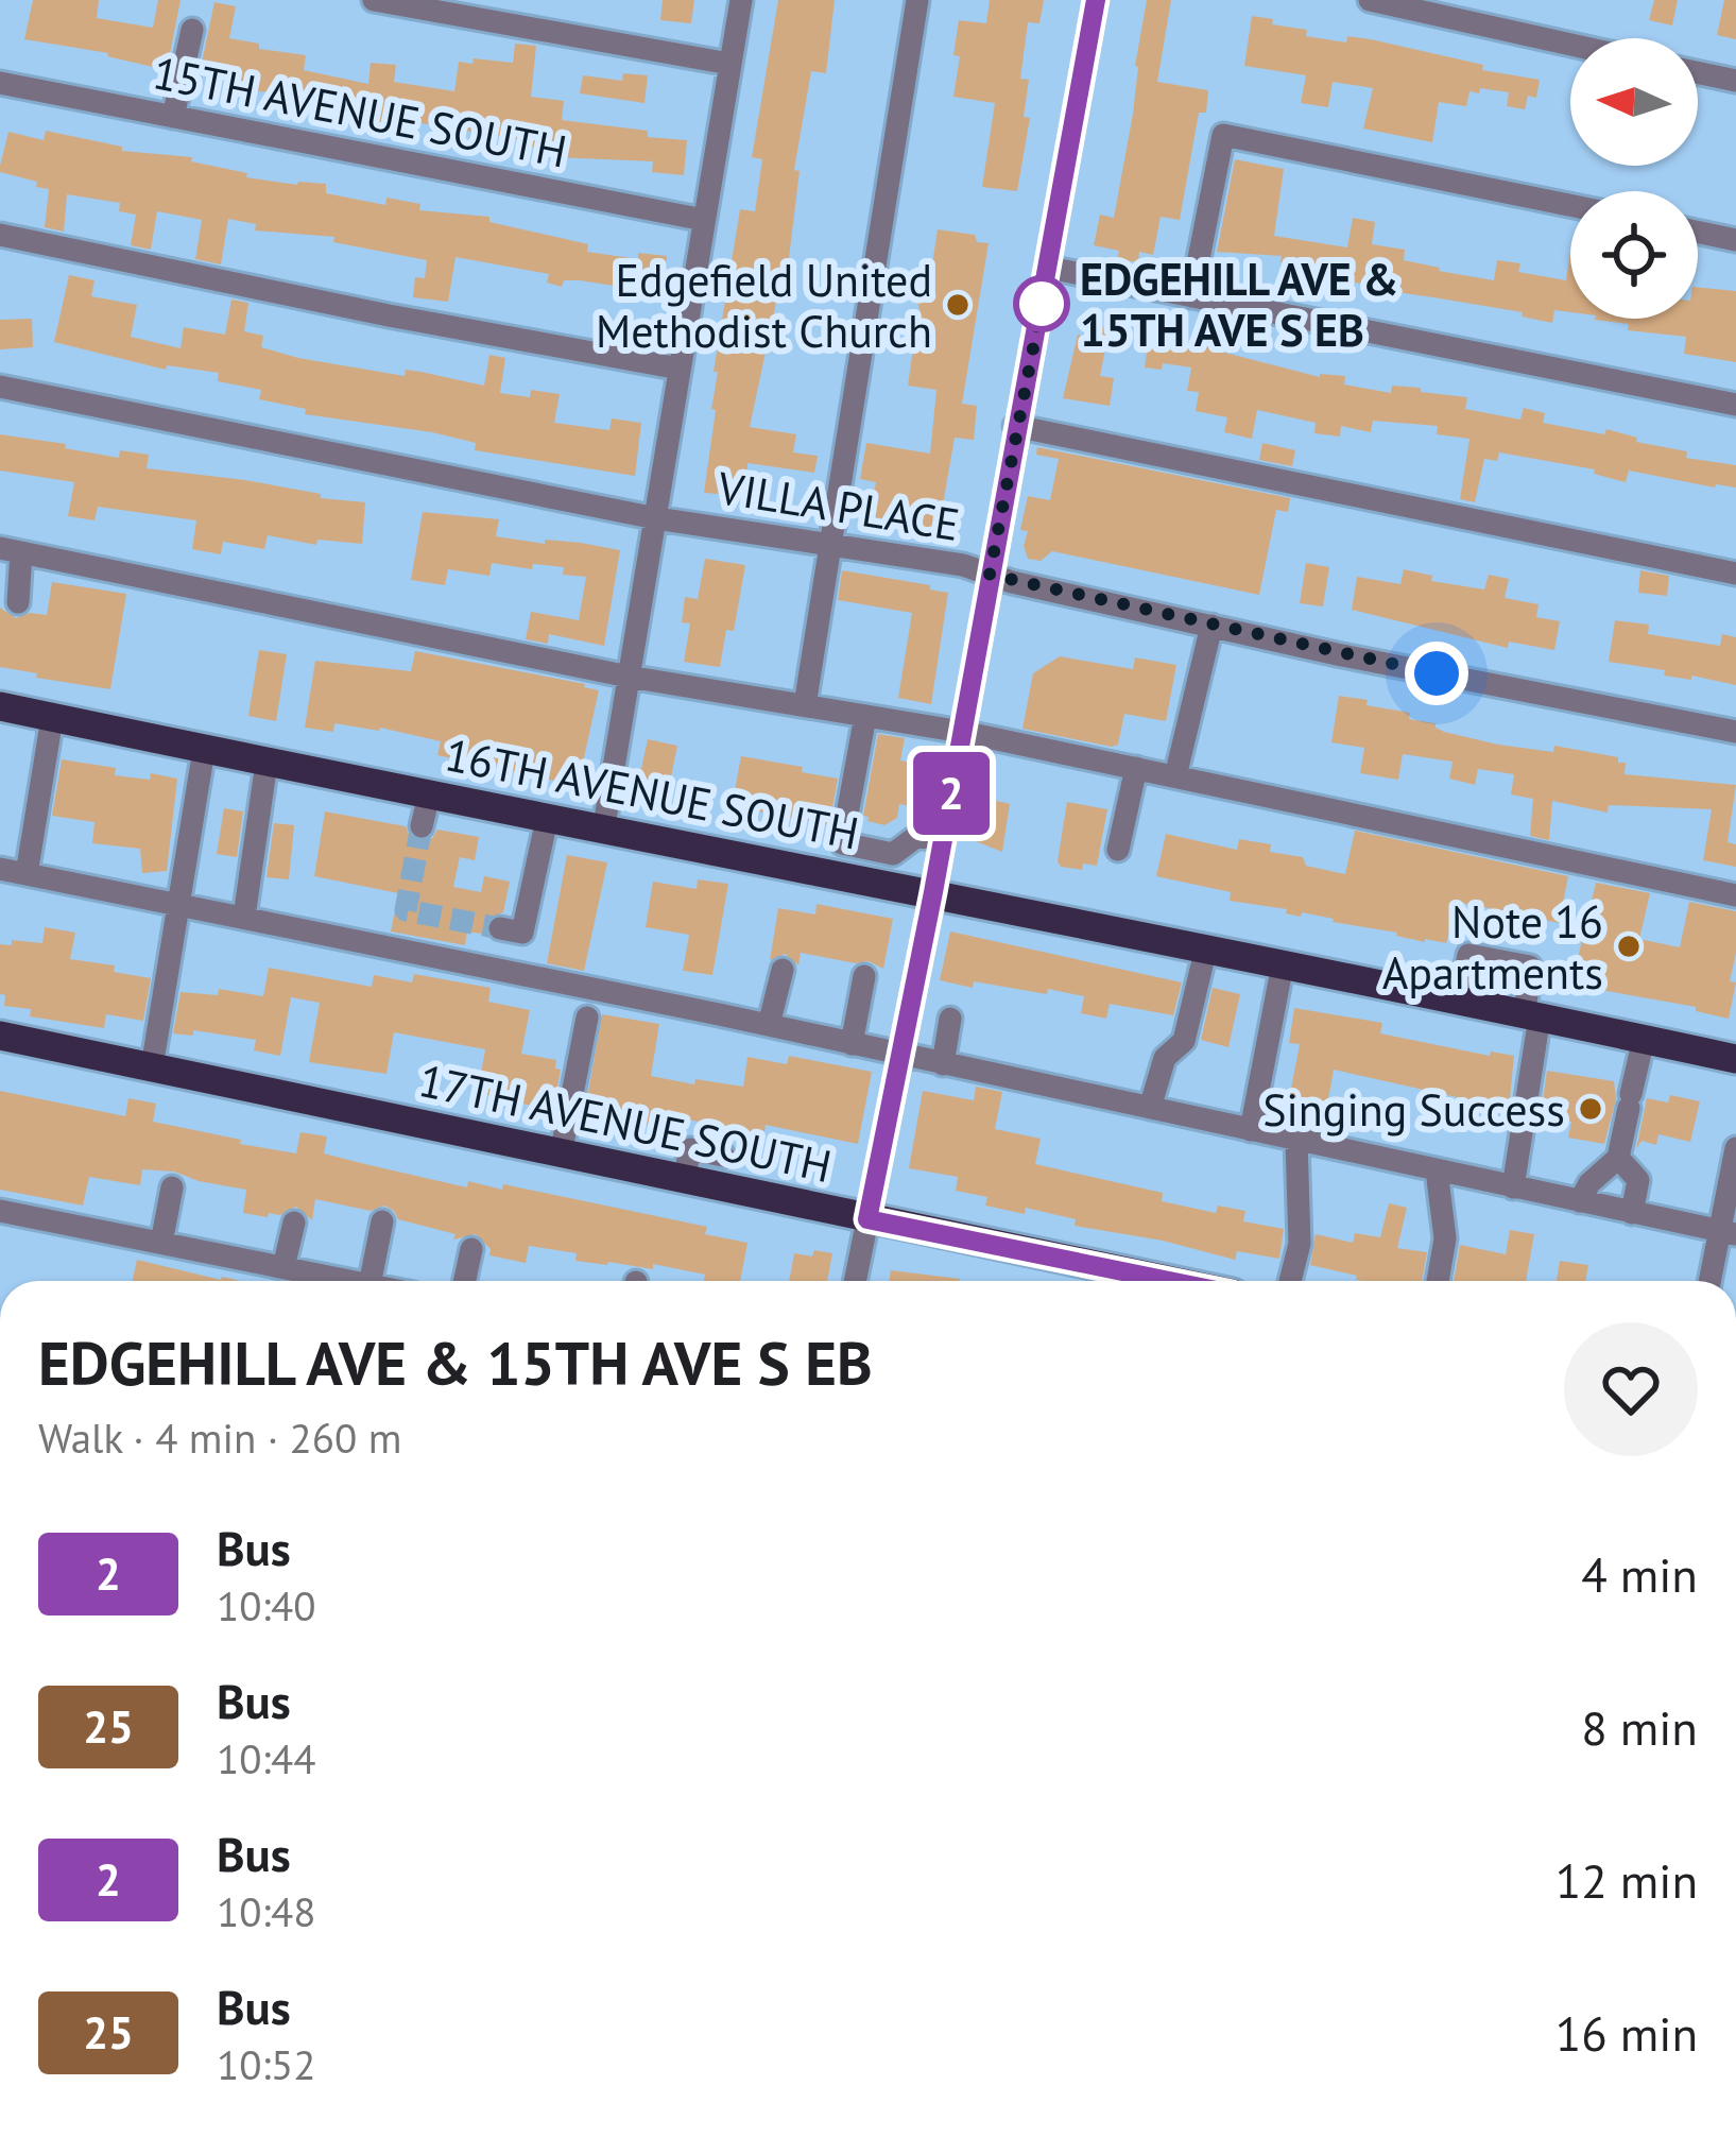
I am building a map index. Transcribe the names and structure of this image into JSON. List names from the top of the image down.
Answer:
{
  "streets": {
    "main road": ["16TH AVENUE SOUTH", "17TH AVENUE SOUTH"],
    "street": ["15TH AVENUE SOUTH", "VILLA PLACE"]
  },
  "places": [
    "EDGEHILL AVE & 15TH AVE S EB",
    "Edgefield United Methodist Church",
    "Note 16 Apartments",
    "Singing Success"
  ],
  "lines": ["bus line 2"],
  "north": "left",
  "page": {
    "on_map": "2",
    "heading": ["EDGEHILL AVE & 15TH AVE S EB", "Walk · 4 min · 260 m"],
    "list": [
      {
        "mark": "2",
        "name": "Bus",
        "note": "10:40",
        "value": "4 min"
      },
      {
        "mark": "25",
        "name": "Bus",
        "note": "10:44",
        "value": "8 min"
      },
      {
        "mark": "2",
        "name": "Bus",
        "note": "10:48",
        "value": "12 min"
      },
      {
        "mark": "25",
        "name": "Bus",
        "note": "10:52",
        "value": "16 min"
      }
    ]
  }
}
